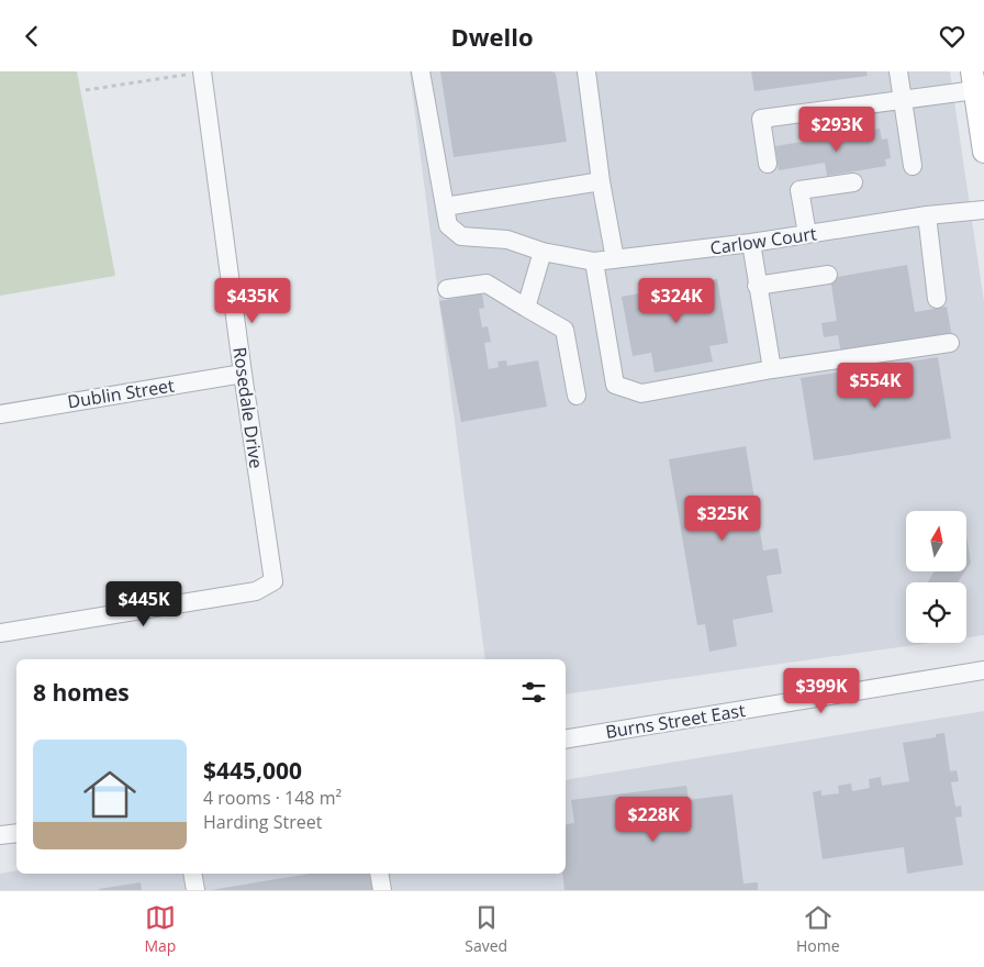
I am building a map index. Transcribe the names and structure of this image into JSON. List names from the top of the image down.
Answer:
{
  "streets": {
    "street": [
      "Carlow Court",
      "Dublin Street",
      "Rosedale Drive",
      "Burns Street East"
    ]
  },
  "crossings": [
    ["Dublin Street", "Rosedale Drive"]
  ],
  "north": "top",
  "page": {
    "header": "Dwello",
    "price": [
      "$293K",
      "$435K",
      "$324K",
      "$554K",
      "$325K",
      "$445K",
      "$399K",
      "$228K"
    ],
    "heading": "8 homes",
    "list": [
      {
        "name": "$445,000",
        "note": "4 rooms · 148 m² · Harding Street"
      }
    ],
    "tabs": ["Map", "Saved", "Home"]
  }
}
